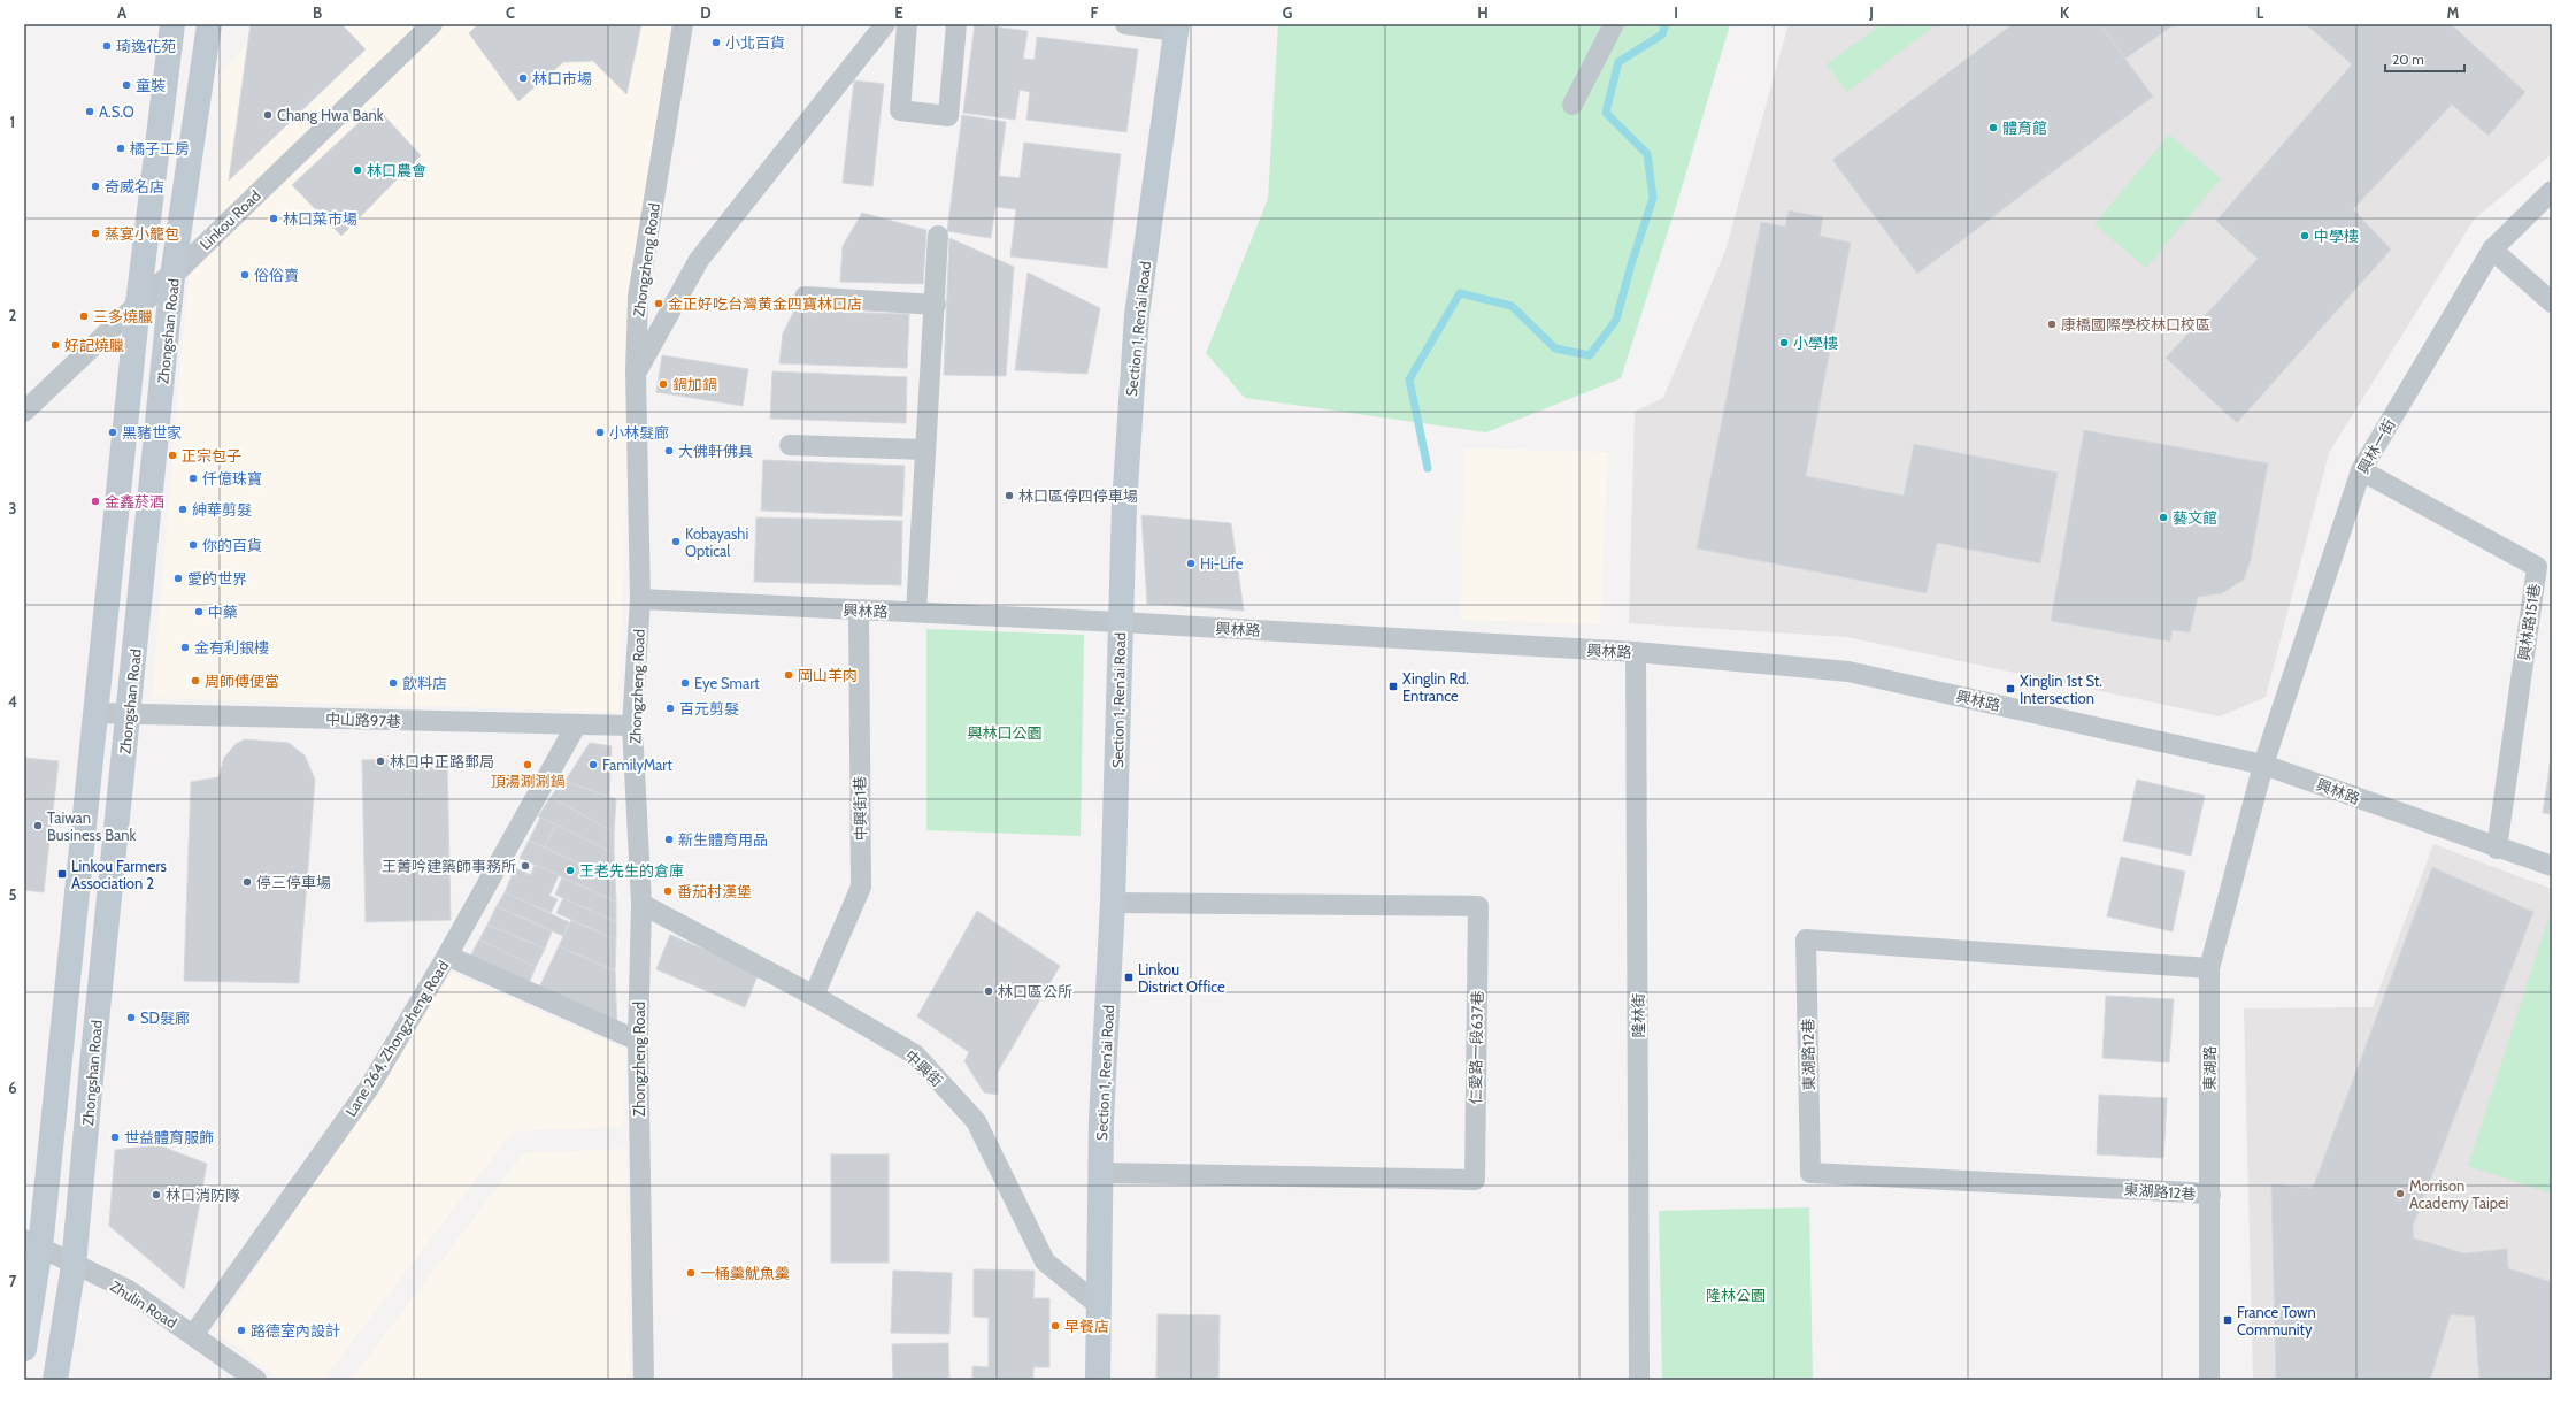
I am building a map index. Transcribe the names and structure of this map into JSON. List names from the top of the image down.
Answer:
{
  "streets": {
    "main road": ["Section 1, Ren'ai Road", "Zhongshan Road"],
    "street": [
      "Linkou Road",
      "Zhongzheng Road",
      "興林一街",
      "興林路",
      "興林路151巷",
      "中山路97巷",
      "中興街1巷",
      "隆林街",
      "Lane 264, Zhongzheng Road",
      "仁愛路一段637巷",
      "東湖路12巷",
      "中興街",
      "東湖路",
      "Zhulin Road"
    ]
  },
  "crossings": [
    ["Linkou Road", "Zhongshan Road"],
    ["Zhongzheng Road", "興林路"],
    ["Zhongzheng Road", "中山路97巷"],
    ["Zhongzheng Road", "中興街"],
    ["Section 1, Ren'ai Road", "興林路"],
    ["Section 1, Ren'ai Road", "仁愛路一段637巷"],
    ["Section 1, Ren'ai Road", "中興街"],
    ["Zhongshan Road", "中山路97巷"],
    ["Zhongshan Road", "Zhulin Road"],
    ["興林一街", "興林路"],
    ["興林一街", "興林路151巷"],
    ["興林一街", "東湖路"],
    ["興林路", "興林路151巷"],
    ["興林路", "中興街1巷"],
    ["興林路", "隆林街"],
    ["興林路", "東湖路"],
    ["中山路97巷", "Lane 264, Zhongzheng Road"],
    ["中興街1巷", "中興街"],
    ["Lane 264, Zhongzheng Road", "Zhulin Road"],
    ["東湖路12巷", "東湖路"]
  ],
  "parks": ["興林口公園", "隆林公園"],
  "places": {
    "other": [
      "小北百貨",
      "琦逸花苑",
      "林口市場",
      "童裝",
      "A.S.O",
      "Chang Hwa Bank",
      "體育館",
      "橘子工房",
      "林口農會",
      "奇威名店",
      "林口菜市場",
      "蒸宴小籠包",
      "中學樓",
      "俗俗賣",
      "金正好吃台灣黄金四寶林口店",
      "三多燒臘",
      "康橋國際學校林口校區",
      "小學樓",
      "好記燒臘",
      "鍋加鍋",
      "黑豬世家",
      "小林髮廊",
      "大佛軒佛具",
      "正宗包子",
      "仟億珠寶",
      "林口區停四停車場",
      "金鑫菸酒",
      "紳華剪髮",
      "藝文館",
      "Kobayashi Optical",
      "你的百貨",
      "Hi-Life",
      "愛的世界",
      "中藥",
      "金有利銀樓",
      "岡山羊肉",
      "周師傅便當",
      "飲料店",
      "Eye Smart",
      "百元剪髮",
      "林口中正路郵局",
      "頂湯涮涮鍋",
      "FamilyMart",
      "Taiwan Business Bank",
      "新生體育用品",
      "王菁吟建築師事務所",
      "王老先生的倉庫",
      "停三停車場",
      "番茄村漢堡",
      "林口區公所",
      "SD髮廊",
      "世益體育服飾",
      "Morrison Academy Taipei",
      "林口消防隊",
      "一桶羹魷魚羹",
      "早餐店",
      "路德室內設計"
    ],
    "transit": [
      "Xinglin Rd. Entrance",
      "Xinglin 1st St. Intersection",
      "Linkou Farmers Association 2",
      "Linkou District Office",
      "France Town Community"
    ]
  },
  "scale_bar": "20 m",
  "grid": {
    "columns": [
      "A",
      "B",
      "C",
      "D",
      "E",
      "F",
      "G",
      "H",
      "I",
      "J",
      "K",
      "L",
      "M"
    ],
    "rows": [
      "1",
      "2",
      "3",
      "4",
      "5",
      "6",
      "7"
    ]
  }
}
